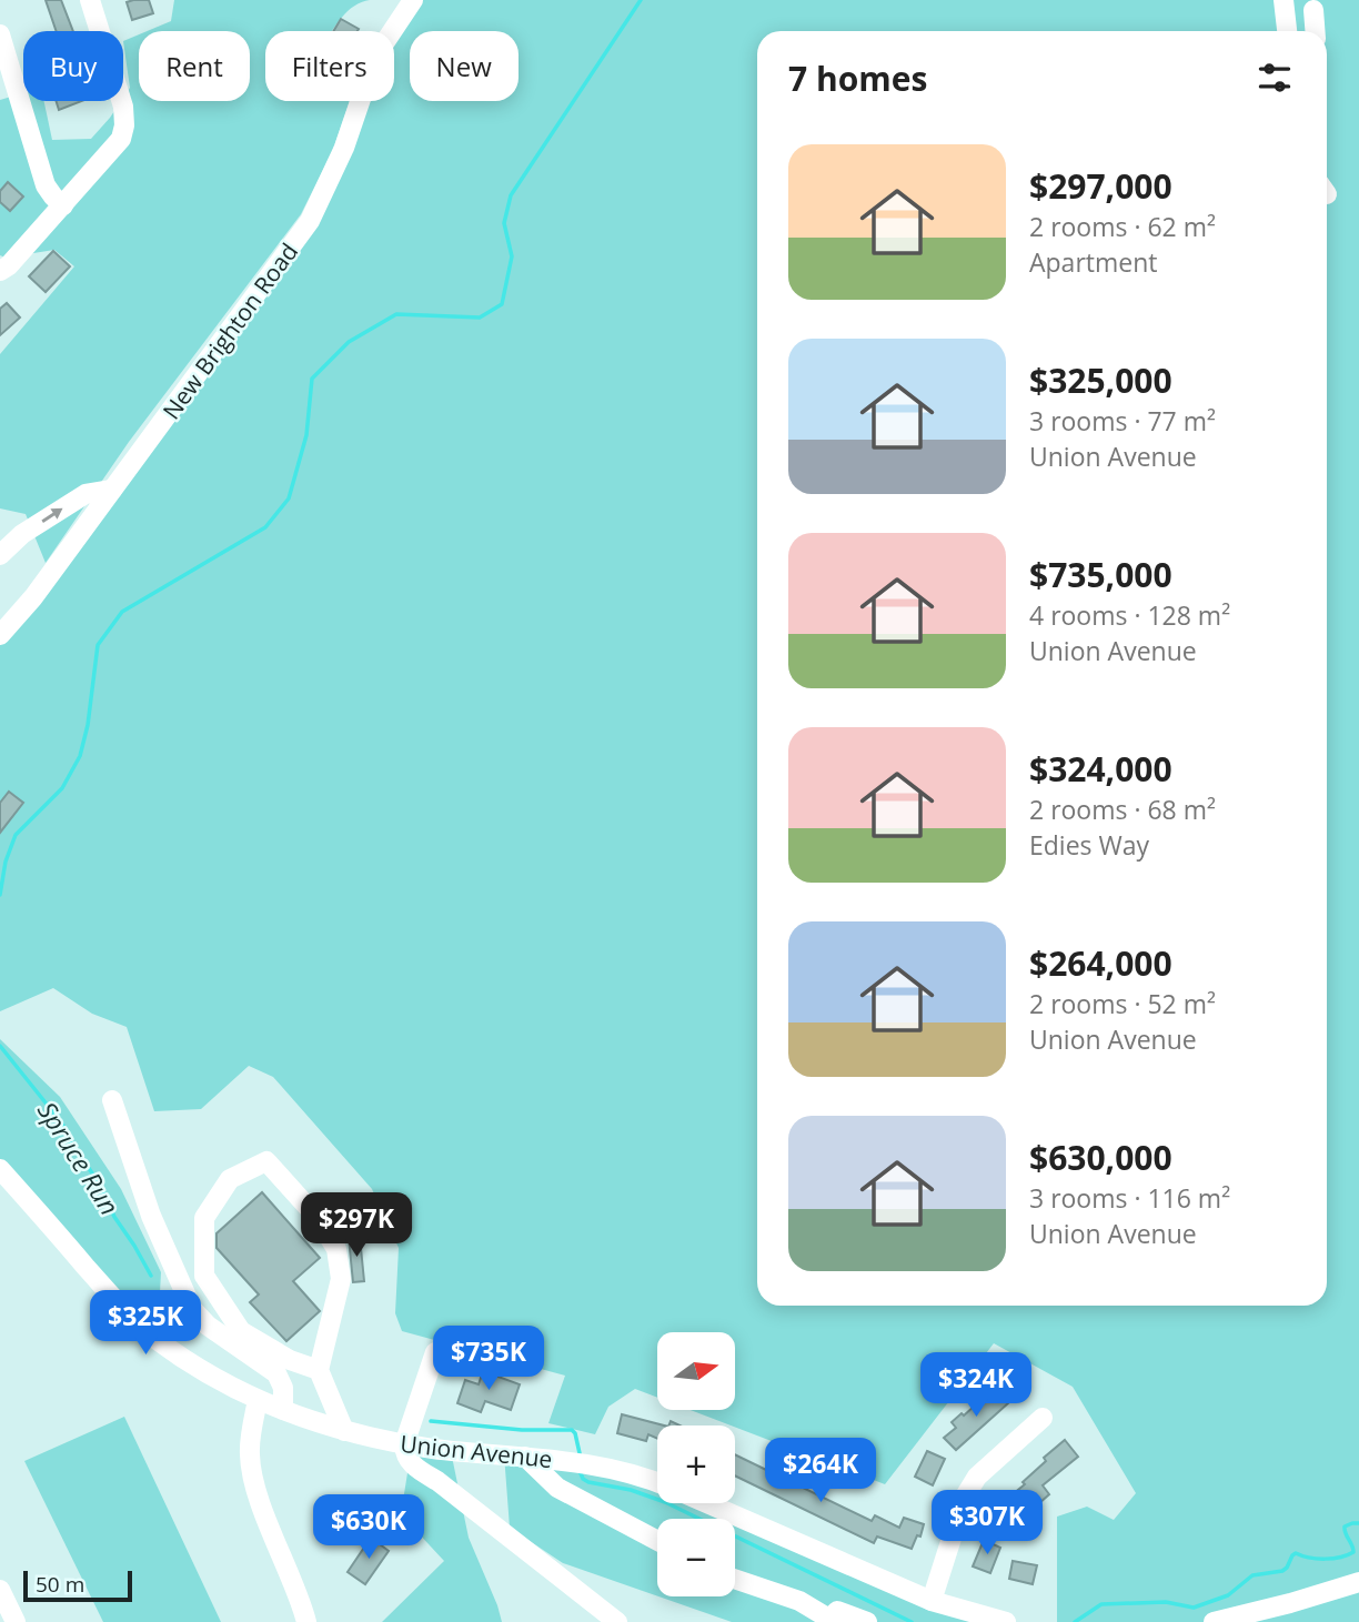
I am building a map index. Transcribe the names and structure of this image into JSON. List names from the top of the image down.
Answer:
{
  "streets": {
    "street": ["New Brighton Road", "Union Avenue"]
  },
  "water": ["Spruce Run"],
  "scale_bar": "50 m",
  "north": "right",
  "page": {
    "chip": [
      "Buy",
      "Rent",
      "Filters",
      "New"
    ],
    "heading": "7 homes",
    "list": [
      {
        "name": "$297,000",
        "note": "2 rooms · 62 m² · Apartment"
      },
      {
        "name": "$325,000",
        "note": "3 rooms · 77 m² · Union Avenue"
      },
      {
        "name": "$735,000",
        "note": "4 rooms · 128 m² · Union Avenue"
      },
      {
        "name": "$324,000",
        "note": "2 rooms · 68 m² · Edies Way"
      },
      {
        "name": "$264,000",
        "note": "2 rooms · 52 m² · Union Avenue"
      },
      {
        "name": "$630,000",
        "note": "3 rooms · 116 m² · Union Avenue"
      }
    ],
    "price": [
      "$297K",
      "$325K",
      "$735K",
      "$324K",
      "$264K",
      "$307K",
      "$630K"
    ],
    "map_buttons": ["+", "−"],
    "scale": "50 m"
  }
}
